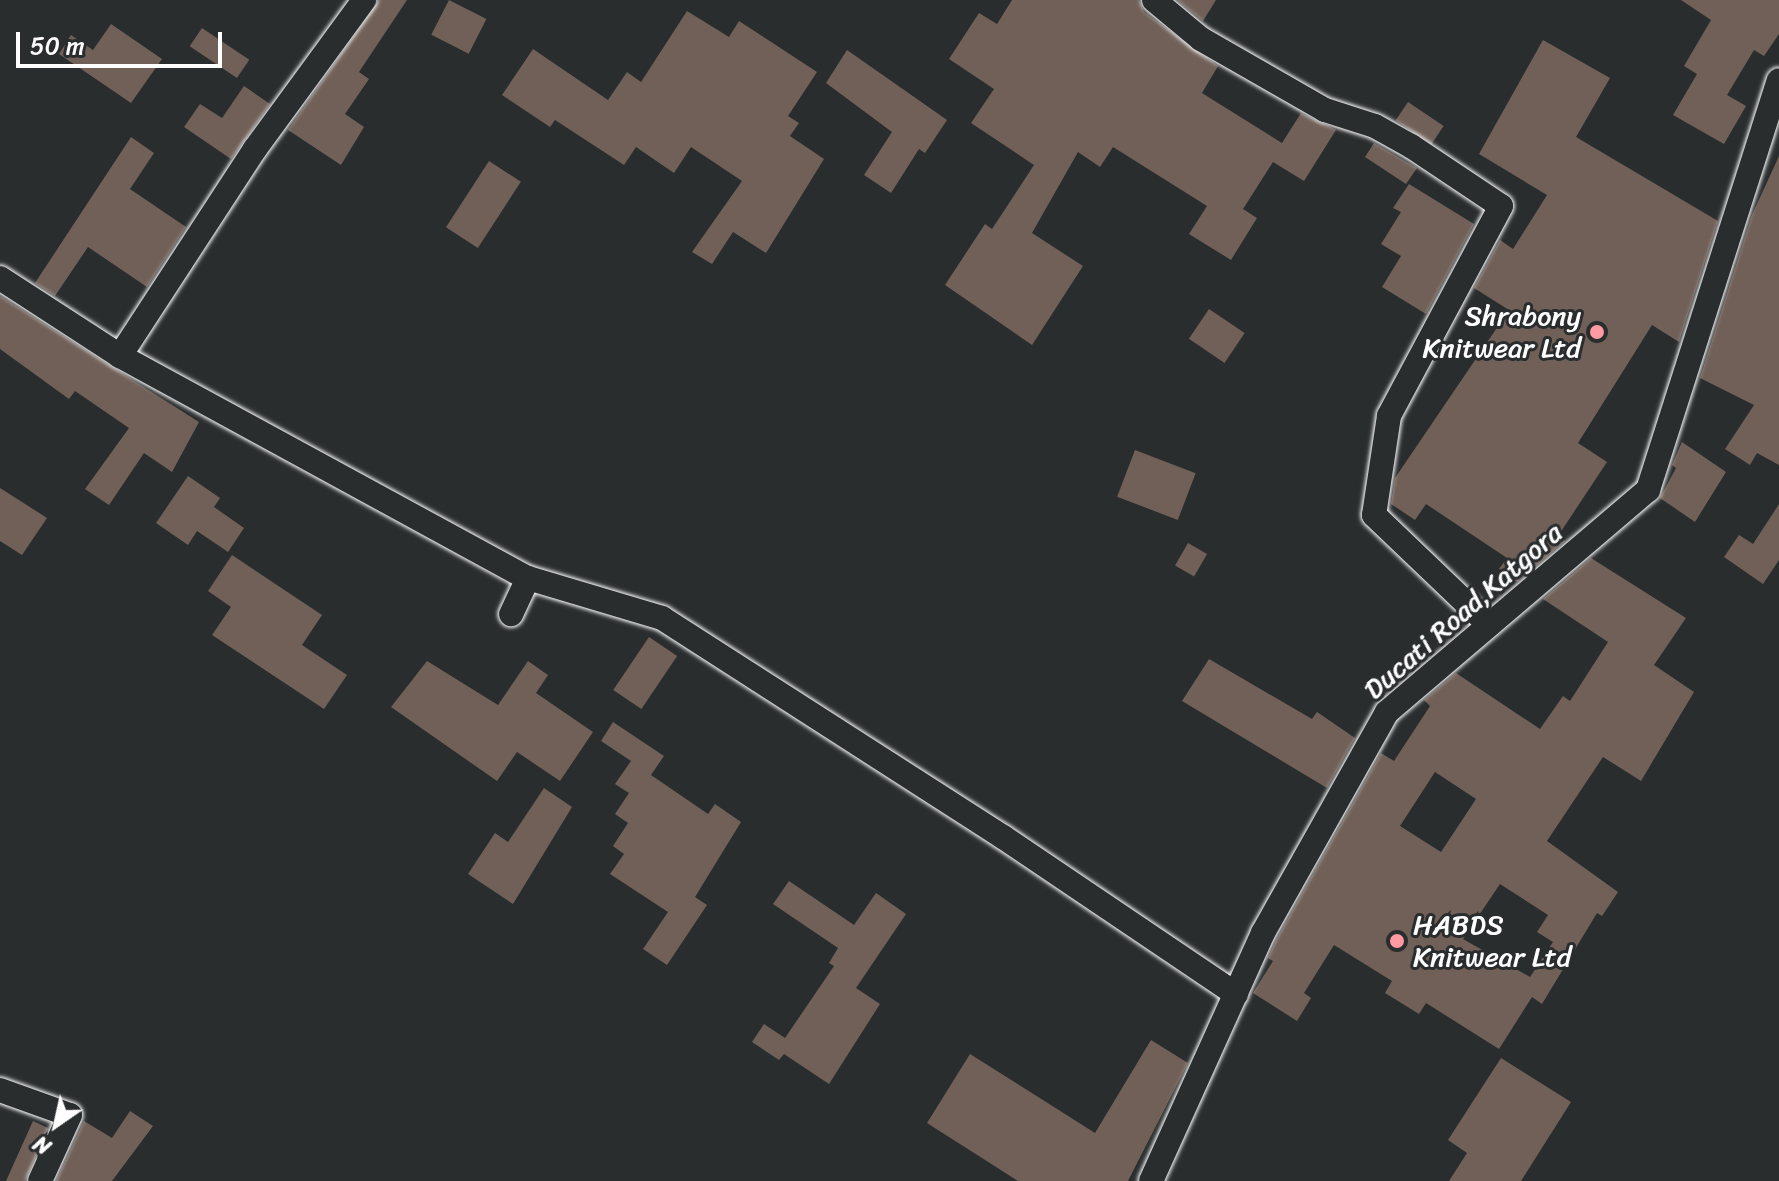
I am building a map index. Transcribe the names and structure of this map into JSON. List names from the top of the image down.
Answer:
{
  "streets": {
    "street": ["Ducati Road,Katgora"]
  },
  "places": ["Shrabony Knitwear Ltd", "HABDS Knitwear Ltd"],
  "scale_bar": "50 m",
  "north": "bottom left"
}
